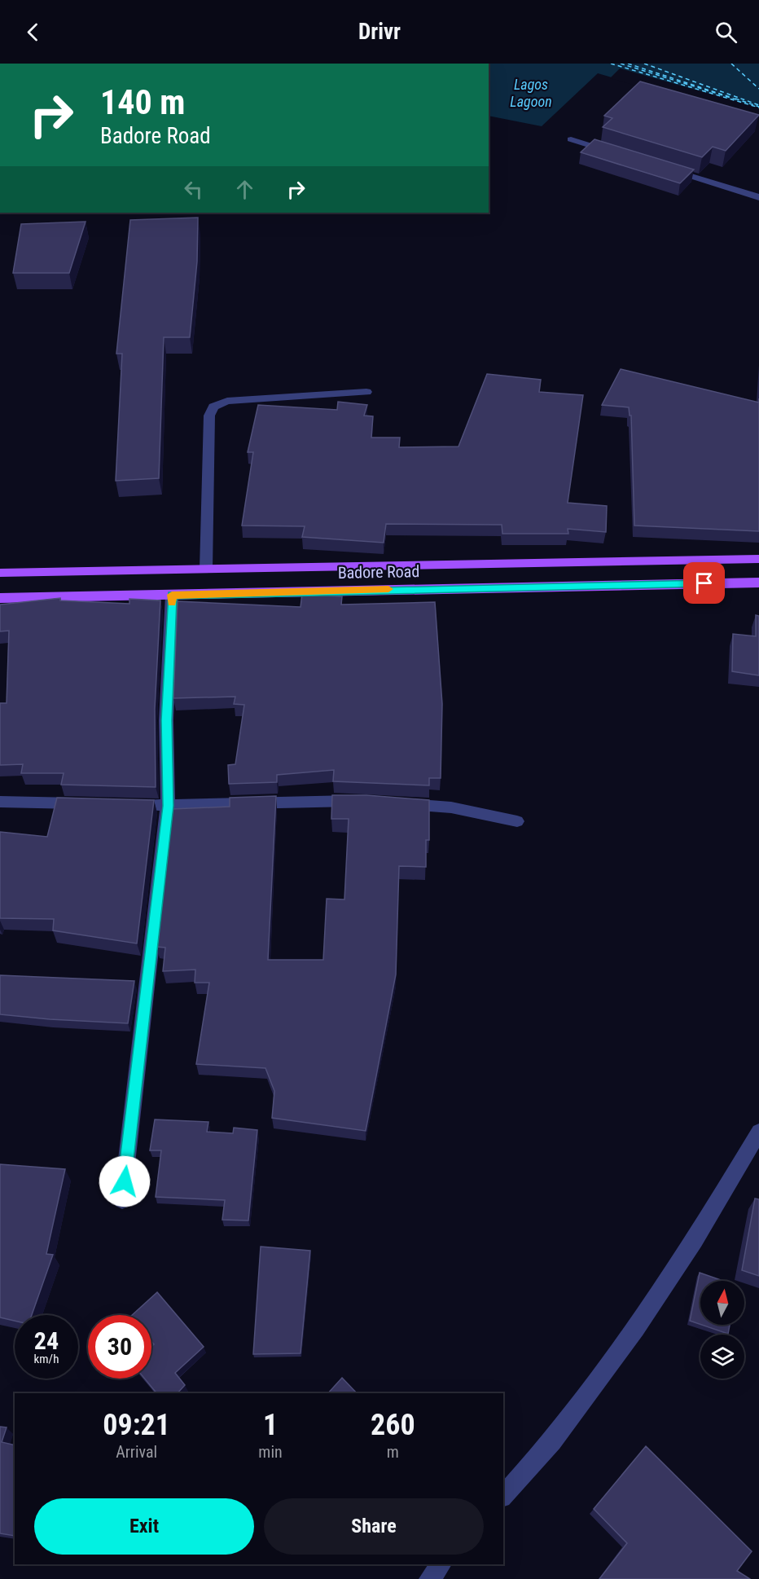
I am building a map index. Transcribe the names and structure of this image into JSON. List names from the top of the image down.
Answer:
{
  "streets": {
    "main road": ["Badore Road"]
  },
  "water": ["Lagos Lagoon"],
  "north": "top",
  "page": {
    "header": "Drivr",
    "turn": ["140 m", "Badore Road"],
    "speed": "24 km/h",
    "limit": "30",
    "eta": [
      "09:21",
      "Arrival",
      "1",
      "min",
      "260",
      "m"
    ],
    "buttons": ["Exit", "Share"]
  }
}
